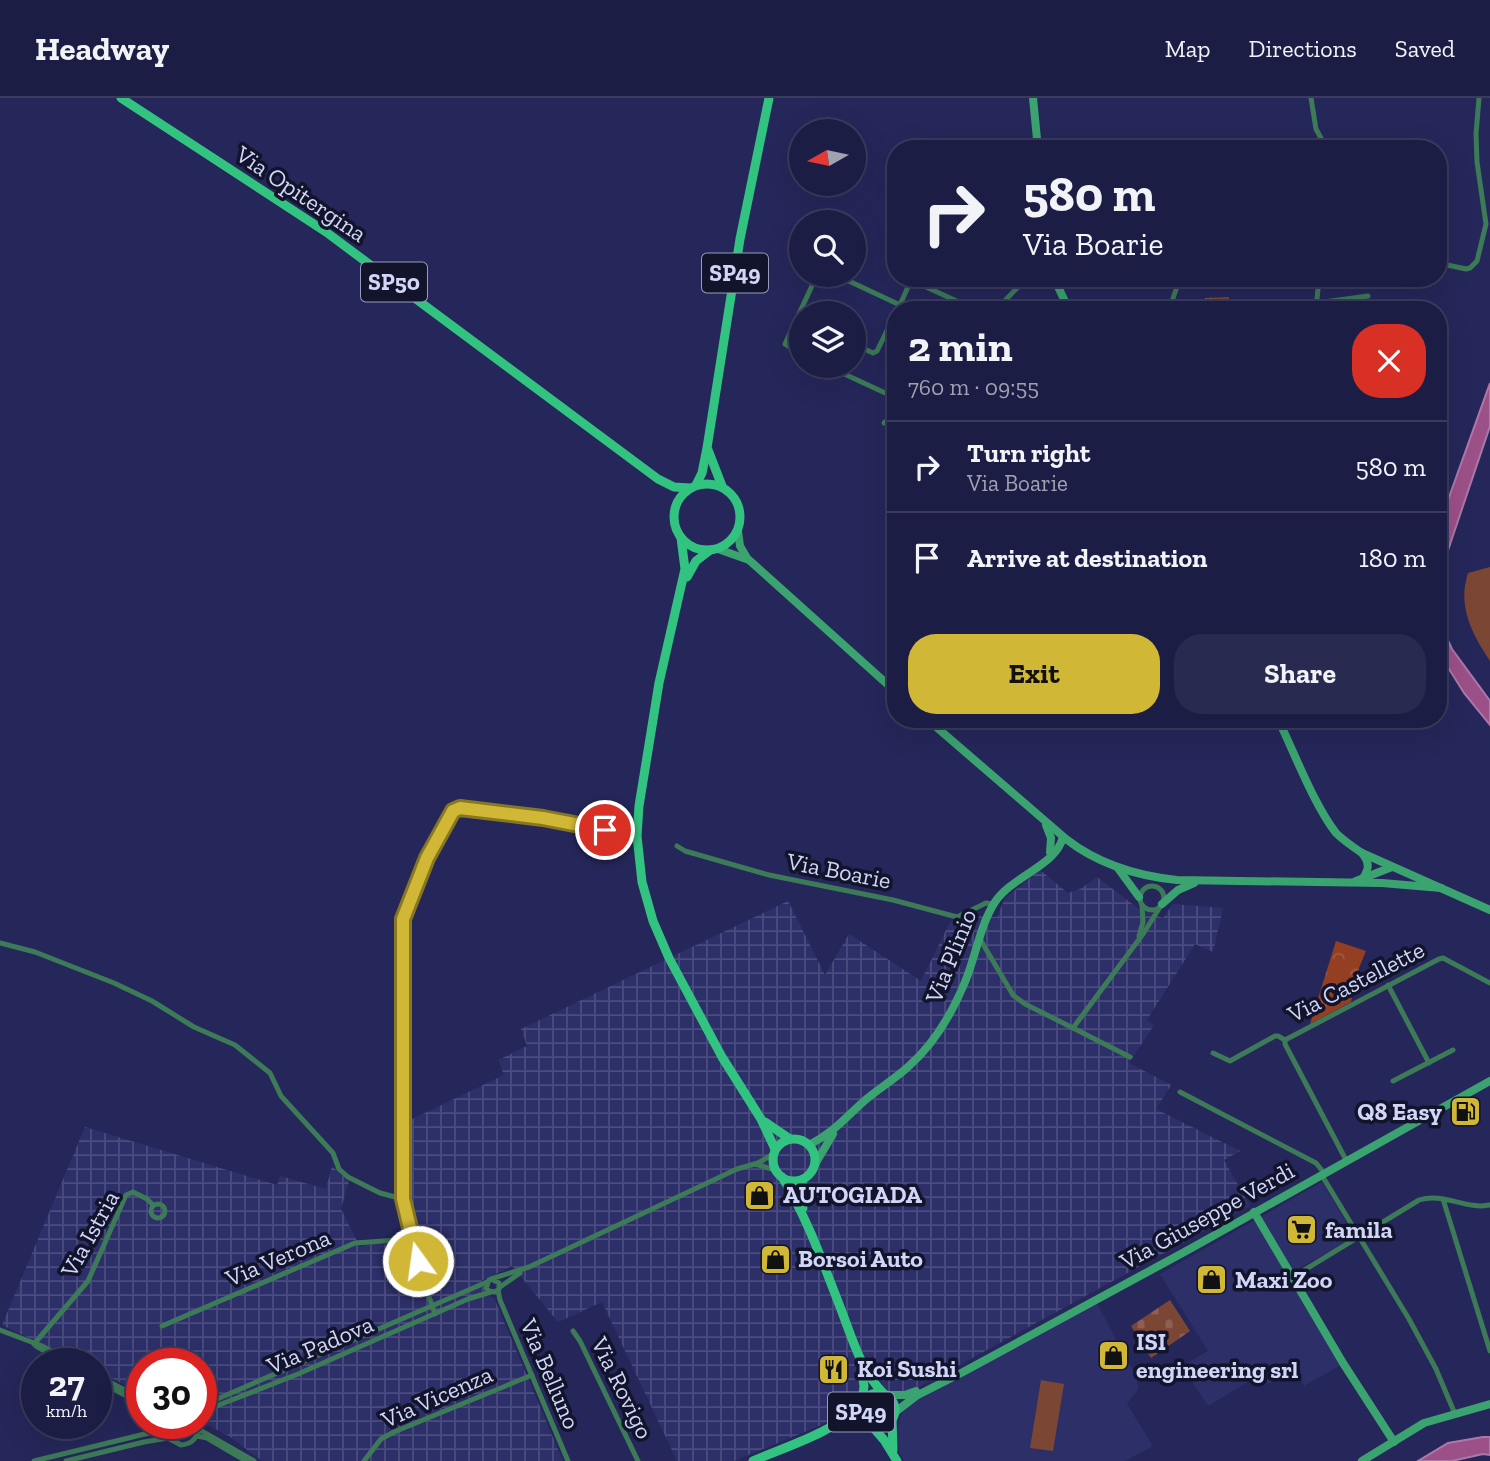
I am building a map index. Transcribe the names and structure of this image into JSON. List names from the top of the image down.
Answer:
{
  "streets": {
    "main road": [
      "Via Opitergina",
      "SP49",
      "SP50",
      "Via Plinio",
      "Via Giuseppe Verdi"
    ],
    "street": [
      "Via Boarie",
      "Via Castellette",
      "Via Istria",
      "Via Verona",
      "Via Padova",
      "Via Belluno",
      "Via Rovigo",
      "Via Vicenza"
    ]
  },
  "crossings": [
    ["Via Opitergina", "SP49"],
    ["SP49", "Via Plinio"],
    ["SP49", "Via Giuseppe Verdi"],
    ["Via Boarie", "Via Plinio"],
    ["Via Castellette", "Via Giuseppe Verdi"],
    ["Via Padova", "Via Belluno"],
    ["Via Belluno", "Via Vicenza"]
  ],
  "places": {
    "fuel station": ["Q8 Easy"],
    "shop": [
      "AUTOGIADA",
      "Borsoi Auto",
      "Maxi Zoo",
      "ISI engineering srl"
    ],
    "supermarket": ["famila"],
    "restaurant": ["Koi Sushi"]
  },
  "north": "left",
  "page": {
    "header": "Headway",
    "nav": ["Map", "Directions", "Saved"],
    "turn": ["580 m", "Via Boarie"],
    "heading": ["2 min", "760 m · 09:55"],
    "list": [
      {
        "name": "Turn right",
        "note": "Via Boarie",
        "value": "580 m"
      },
      {
        "name": "Arrive at destination",
        "value": "180 m"
      }
    ],
    "buttons": ["Exit", "Share"],
    "speed": "27 km/h",
    "limit": "30"
  }
}
